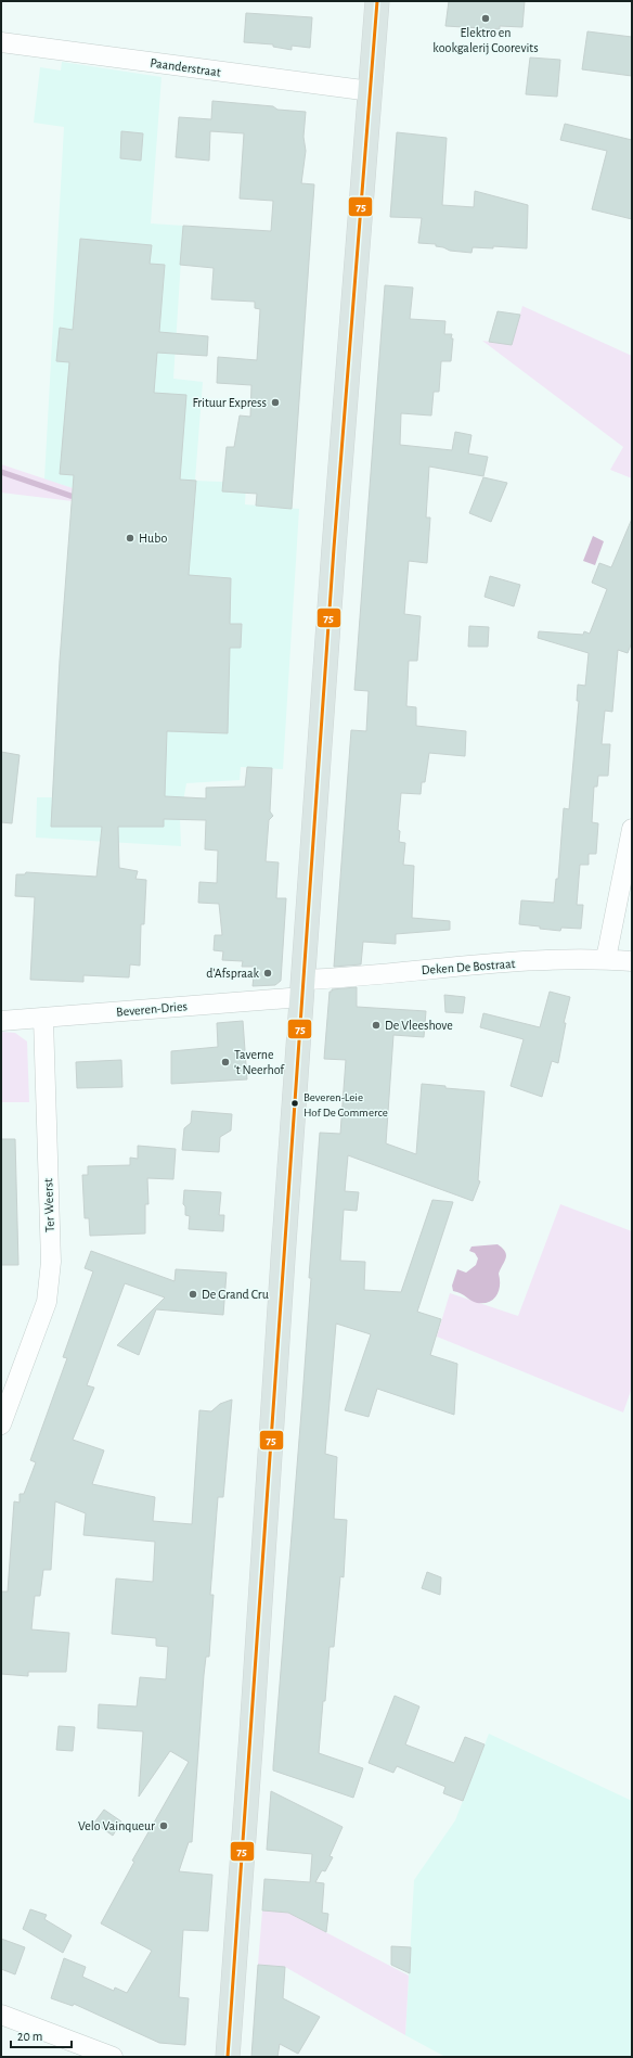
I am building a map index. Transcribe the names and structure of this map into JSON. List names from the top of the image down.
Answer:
{
  "streets": {
    "street": [
      "Paanderstraat",
      "Deken De Bostraat",
      "Beveren-Dries",
      "Ter Weerst"
    ]
  },
  "crossings": [
    ["Deken De Bostraat", "Beveren-Dries"],
    ["Beveren-Dries", "Ter Weerst"]
  ],
  "places": [
    "Elektro en kookgalerij Coorevits",
    "Frituur Express",
    "Hubo",
    "d'Afspraak",
    "De Vleeshove",
    "Taverne 't Neerhof",
    "Beveren-Leie Hof De Commerce",
    "De Grand Cru",
    "Velo Vainqueur"
  ],
  "lines": ["transit line 75"],
  "scale_bar": "20 m"
}
